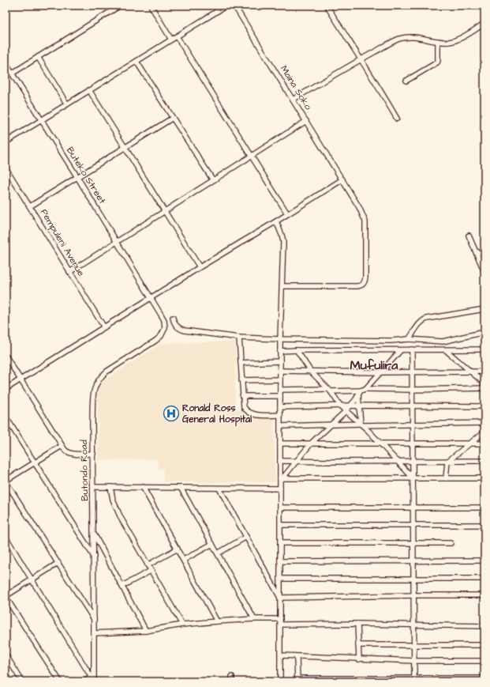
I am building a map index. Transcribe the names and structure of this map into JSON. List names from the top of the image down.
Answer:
{
  "streets": {
    "street": [
      "Maina Soko",
      "Buteko Street",
      "Pempuleni Avenue",
      "Butondo Road"
    ]
  },
  "crossings": [
    ["Buteko Street", "Butondo Road"]
  ],
  "districts": ["Mufulira"],
  "places": {
    "hospital": ["Ronald Ross General Hospital"]
  }
}
